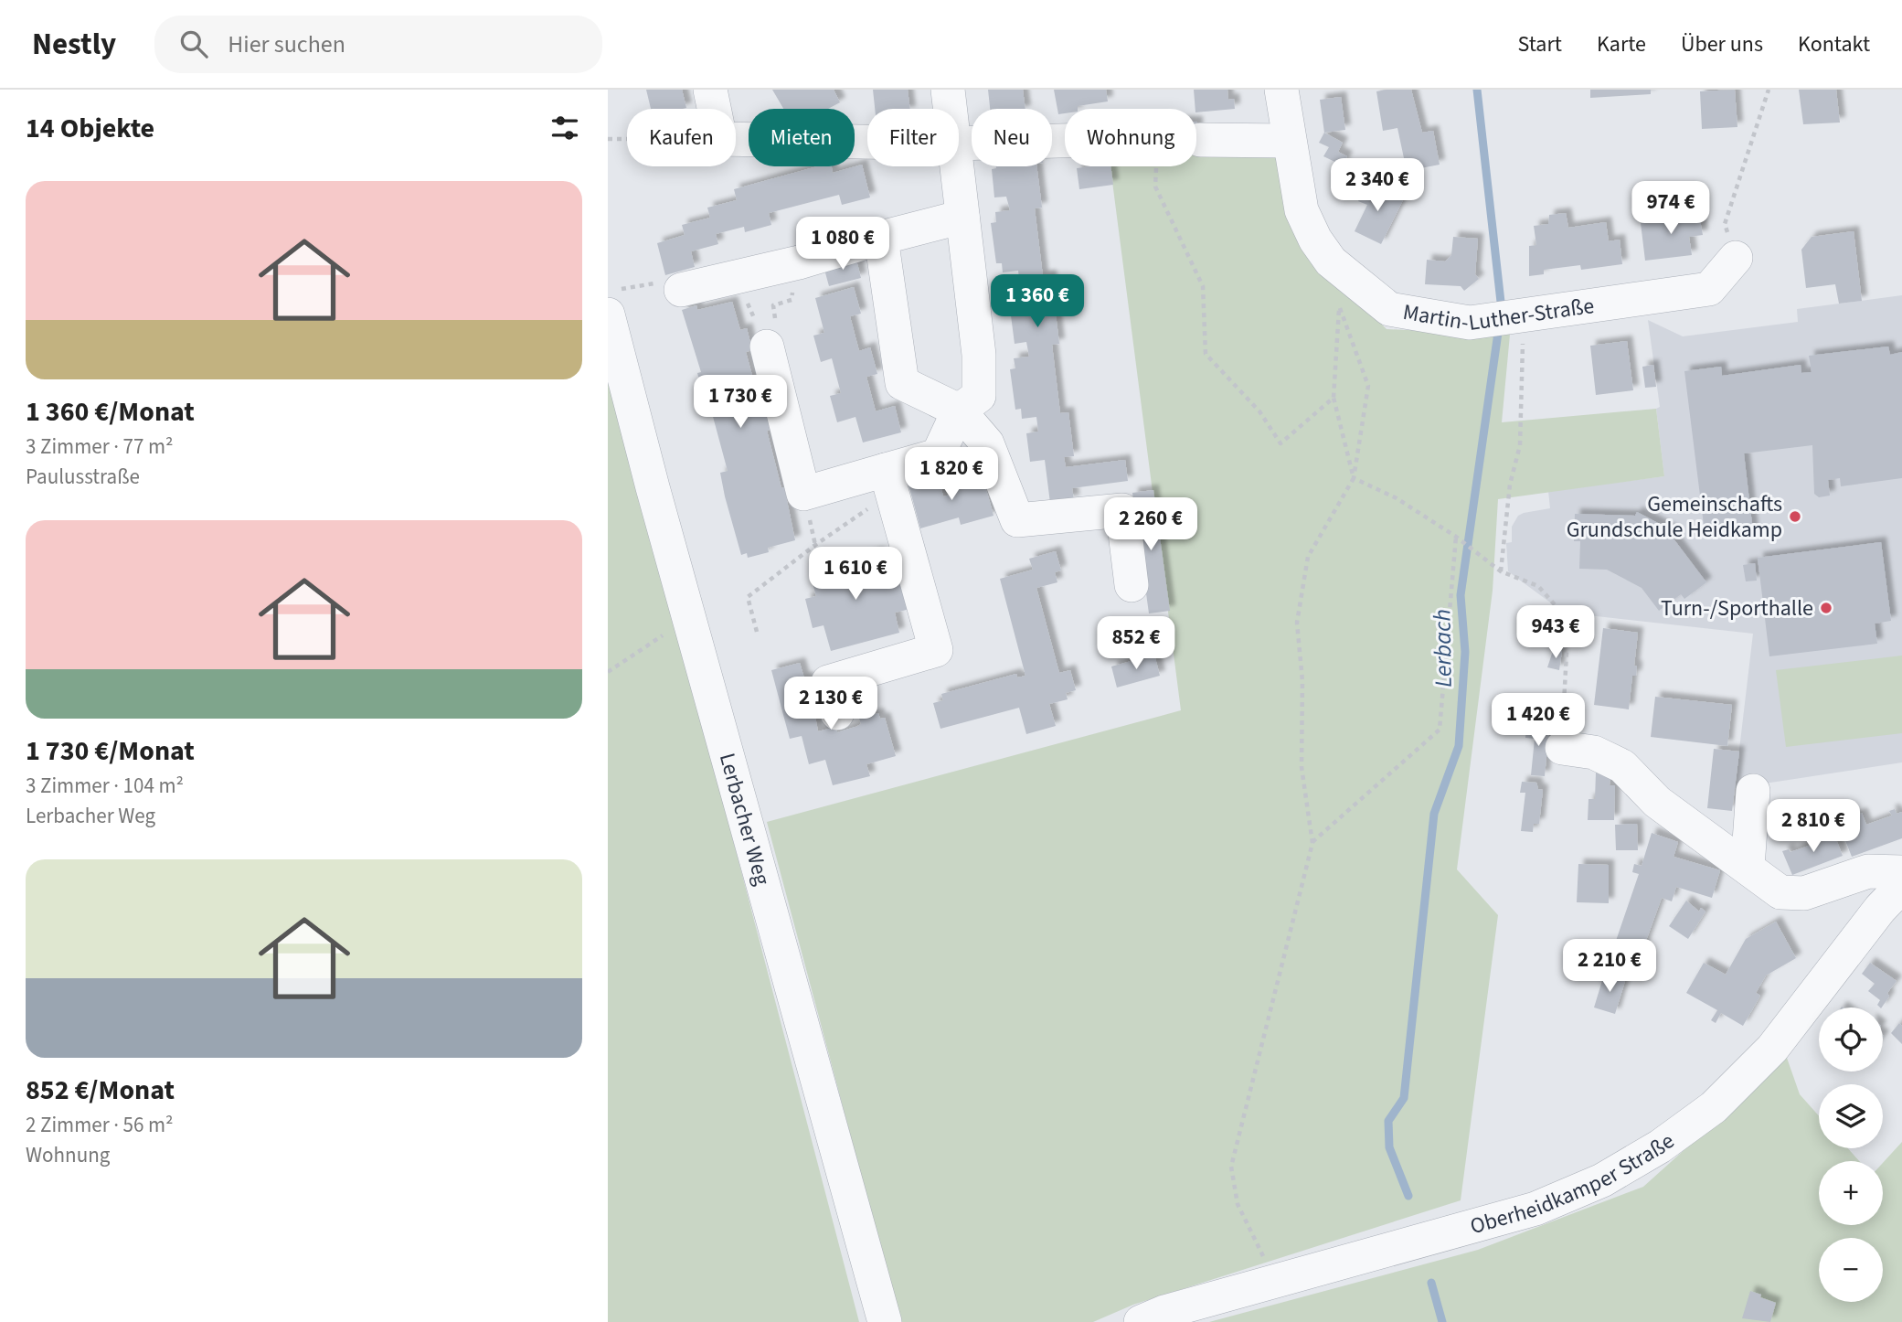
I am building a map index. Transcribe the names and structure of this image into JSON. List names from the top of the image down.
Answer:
{
  "streets": {
    "street": ["Martin-Luther-Straße", "Lerbacher Weg", "Oberheidkamper Straße"]
  },
  "water": ["Lerbach"],
  "places": ["Gemeinschafts Grundschule Heidkamp", "Turn-/Sporthalle"],
  "page": {
    "header": "Nestly",
    "search": "Hier suchen",
    "nav": [
      "Start",
      "Karte",
      "Über uns",
      "Kontakt"
    ],
    "heading": "14 Objekte",
    "chip": [
      "Kaufen",
      "Mieten",
      "Filter",
      "Neu",
      "Wohnung"
    ],
    "price": [
      "2 340 €",
      "974 €",
      "1 080 €",
      "1 360 €",
      "1 730 €",
      "1 820 €",
      "2 260 €",
      "1 610 €",
      "943 €",
      "852 €",
      "2 130 €",
      "1 420 €",
      "2 810 €",
      "2 210 €"
    ],
    "list": [
      {
        "name": "1 360 €/Monat",
        "note": "3 Zimmer · 77 m² · Paulusstraße"
      },
      {
        "name": "1 730 €/Monat",
        "note": "3 Zimmer · 104 m² · Lerbacher Weg"
      },
      {
        "name": "852 €/Monat",
        "note": "2 Zimmer · 56 m² · Wohnung"
      }
    ],
    "map_buttons": ["+", "−"]
  }
}
